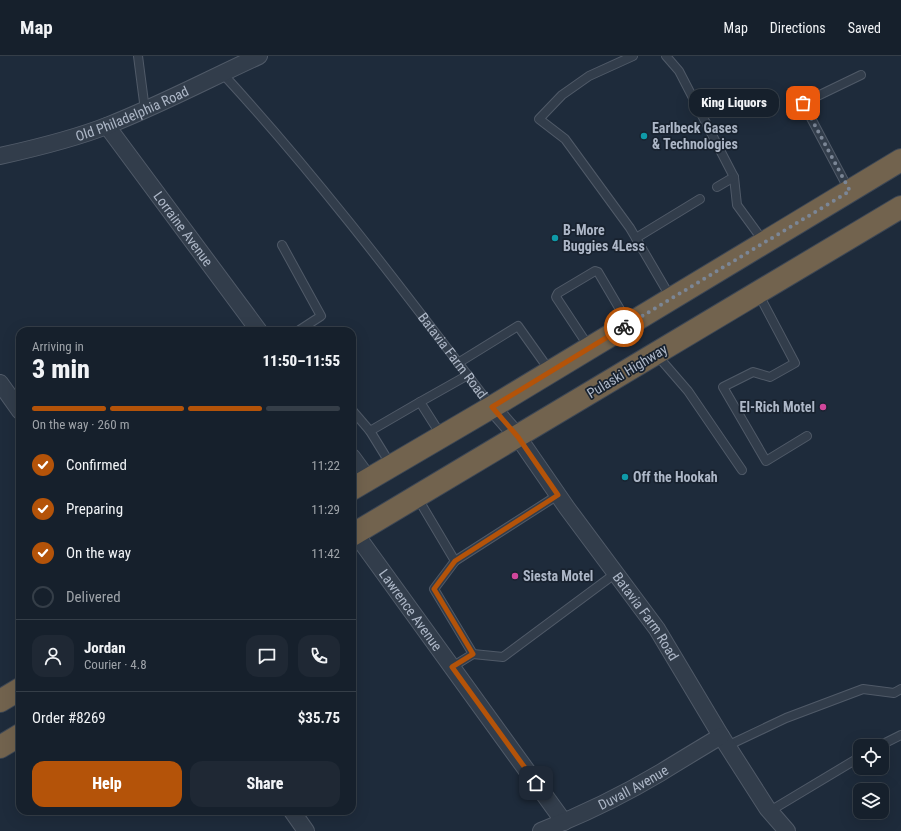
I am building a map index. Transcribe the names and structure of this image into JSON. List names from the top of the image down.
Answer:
{
  "streets": {
    "highway": ["Pulaski Highway"],
    "street": [
      "Old Philadelphia Road",
      "Lorraine Avenue",
      "Batavia Farm Road",
      "Lawrence Avenue",
      "Duvall Avenue"
    ]
  },
  "crossings": [
    ["Old Philadelphia Road", "Lorraine Avenue"],
    ["Old Philadelphia Road", "Batavia Farm Road"],
    ["Batavia Farm Road", "Pulaski Highway"],
    ["Batavia Farm Road", "Duvall Avenue"],
    ["Lawrence Avenue", "Duvall Avenue"]
  ],
  "places": [
    "King Liquors",
    "Earlbeck Gases & Technologies",
    "B-More Buggies 4Less",
    "El-Rich Motel",
    "Off the Hookah",
    "Siesta Motel"
  ],
  "page": {
    "header": "Map",
    "nav": ["Map", "Directions", "Saved"],
    "bubble": "King Liquors",
    "heading": ["3 min", "Arriving in", "11:50–11:55"],
    "panel": [
      "Jordan",
      "Courier · 4.8",
      "Order #8269",
      "$35.75"
    ],
    "bar": "On the way · 260 m",
    "list": [
      ["Confirmed", "11:22"],
      ["Preparing", "11:29"],
      ["On the way", "11:42"],
      "Delivered"
    ],
    "buttons": ["Help", "Share"]
  }
}
